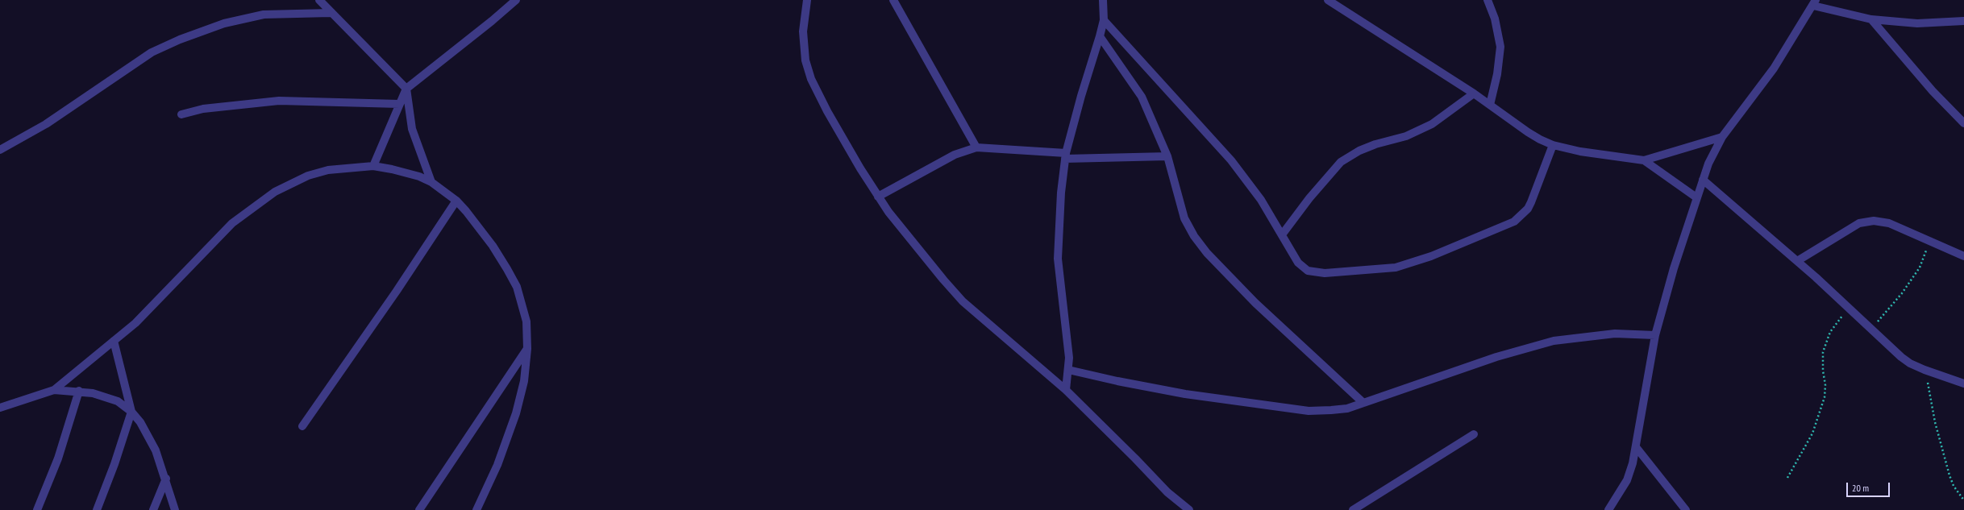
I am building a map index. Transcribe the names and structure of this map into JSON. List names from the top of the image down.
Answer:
{
  "scale_bar": "20 m"
}
